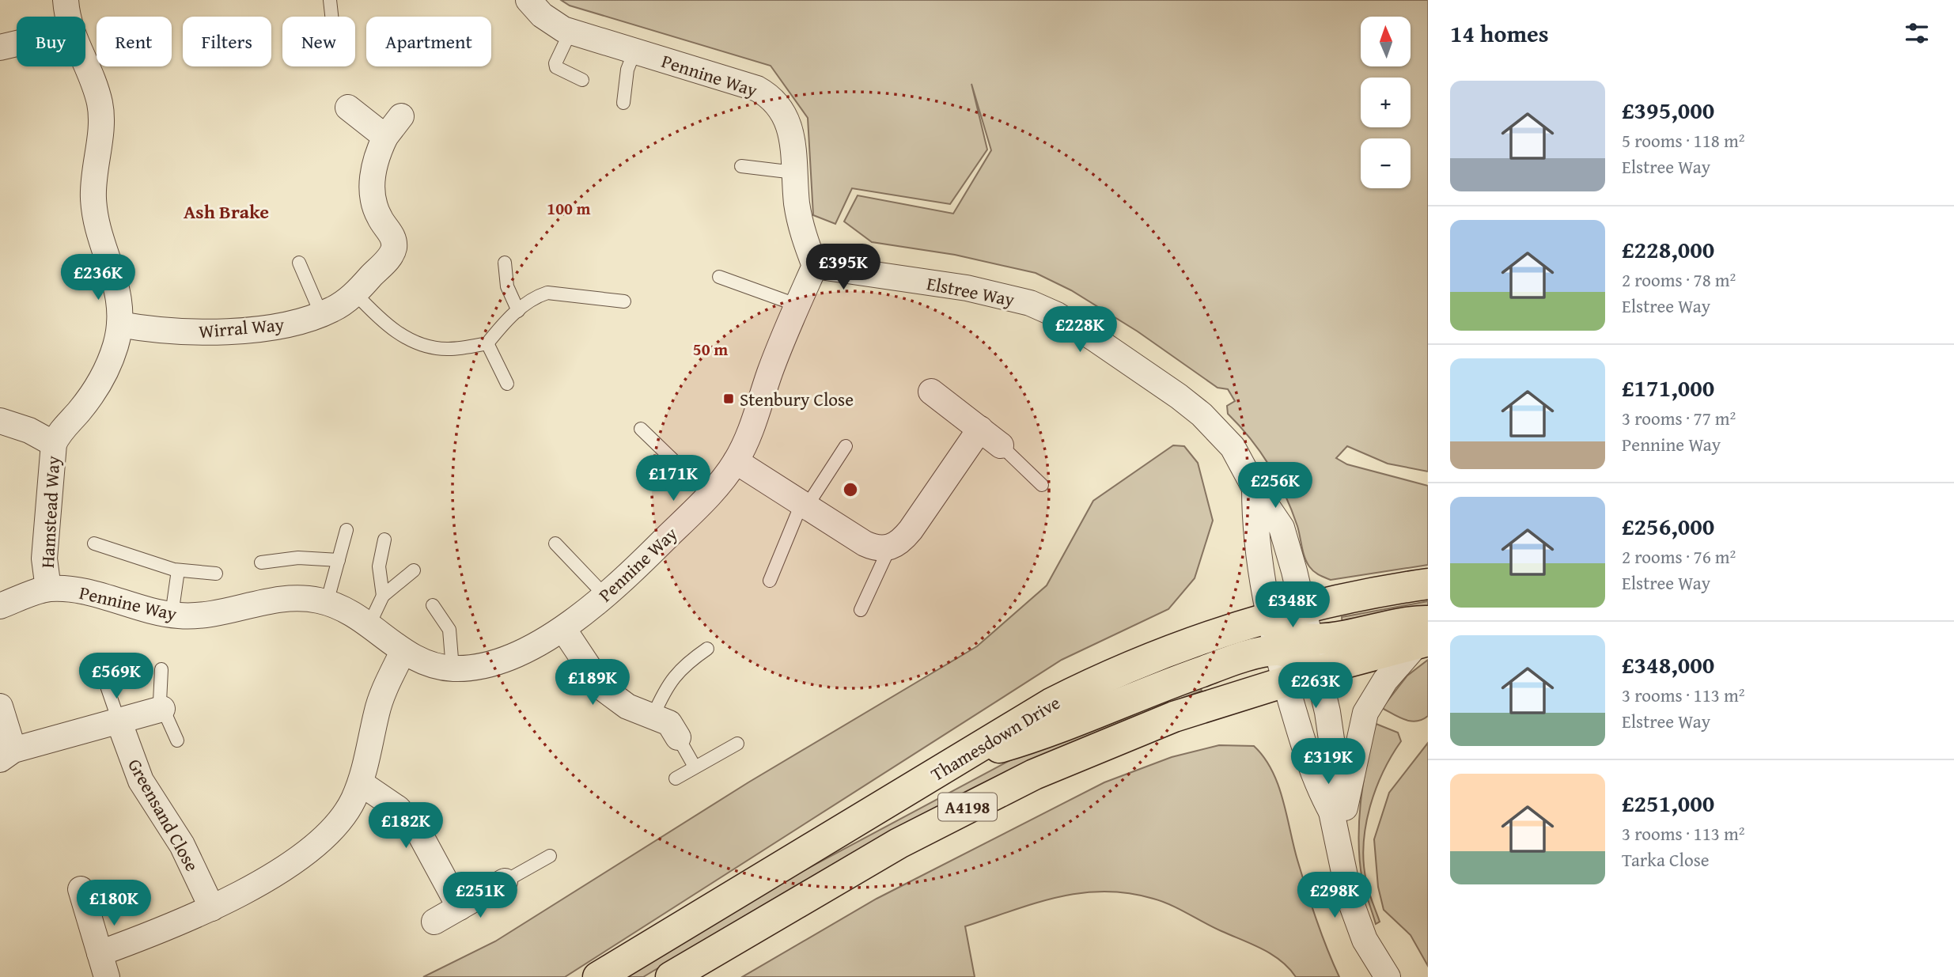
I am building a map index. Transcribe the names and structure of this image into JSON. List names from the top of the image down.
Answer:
{
  "streets": {
    "main road": ["Thamesdown Drive", "A4198"],
    "street": [
      "Pennine Way",
      "Elstree Way",
      "Wirral Way",
      "Hamstead Way",
      "Greensand Close"
    ]
  },
  "crossings": [
    ["Pennine Way", "Elstree Way"],
    ["Pennine Way", "Hamstead Way"],
    ["Elstree Way", "Thamesdown Drive"],
    ["Elstree Way", "A4198"],
    ["Wirral Way", "Hamstead Way"]
  ],
  "districts": ["Ash Brake"],
  "places": {
    "transit": ["Stenbury Close"]
  },
  "north": "top",
  "page": {
    "heading": "14 homes",
    "map_buttons": ["+", "−"],
    "chip": [
      "Buy",
      "Rent",
      "Filters",
      "New",
      "Apartment"
    ],
    "list": [
      {
        "name": "£395,000",
        "note": "5 rooms · 118 m² · Elstree Way"
      },
      {
        "name": "£228,000",
        "note": "2 rooms · 78 m² · Elstree Way"
      },
      {
        "name": "£171,000",
        "note": "3 rooms · 77 m² · Pennine Way"
      },
      {
        "name": "£256,000",
        "note": "2 rooms · 76 m² · Elstree Way"
      },
      {
        "name": "£348,000",
        "note": "3 rooms · 113 m² · Elstree Way"
      },
      {
        "name": "£251,000",
        "note": "3 rooms · 113 m² · Tarka Close"
      }
    ],
    "price": [
      "£395K",
      "£236K",
      "£228K",
      "£171K",
      "£256K",
      "£348K",
      "£569K",
      "£189K",
      "£263K",
      "£319K",
      "£182K",
      "£251K",
      "£298K",
      "£180K"
    ]
  },
  "rings": ["100 m", "50 m"]
}
